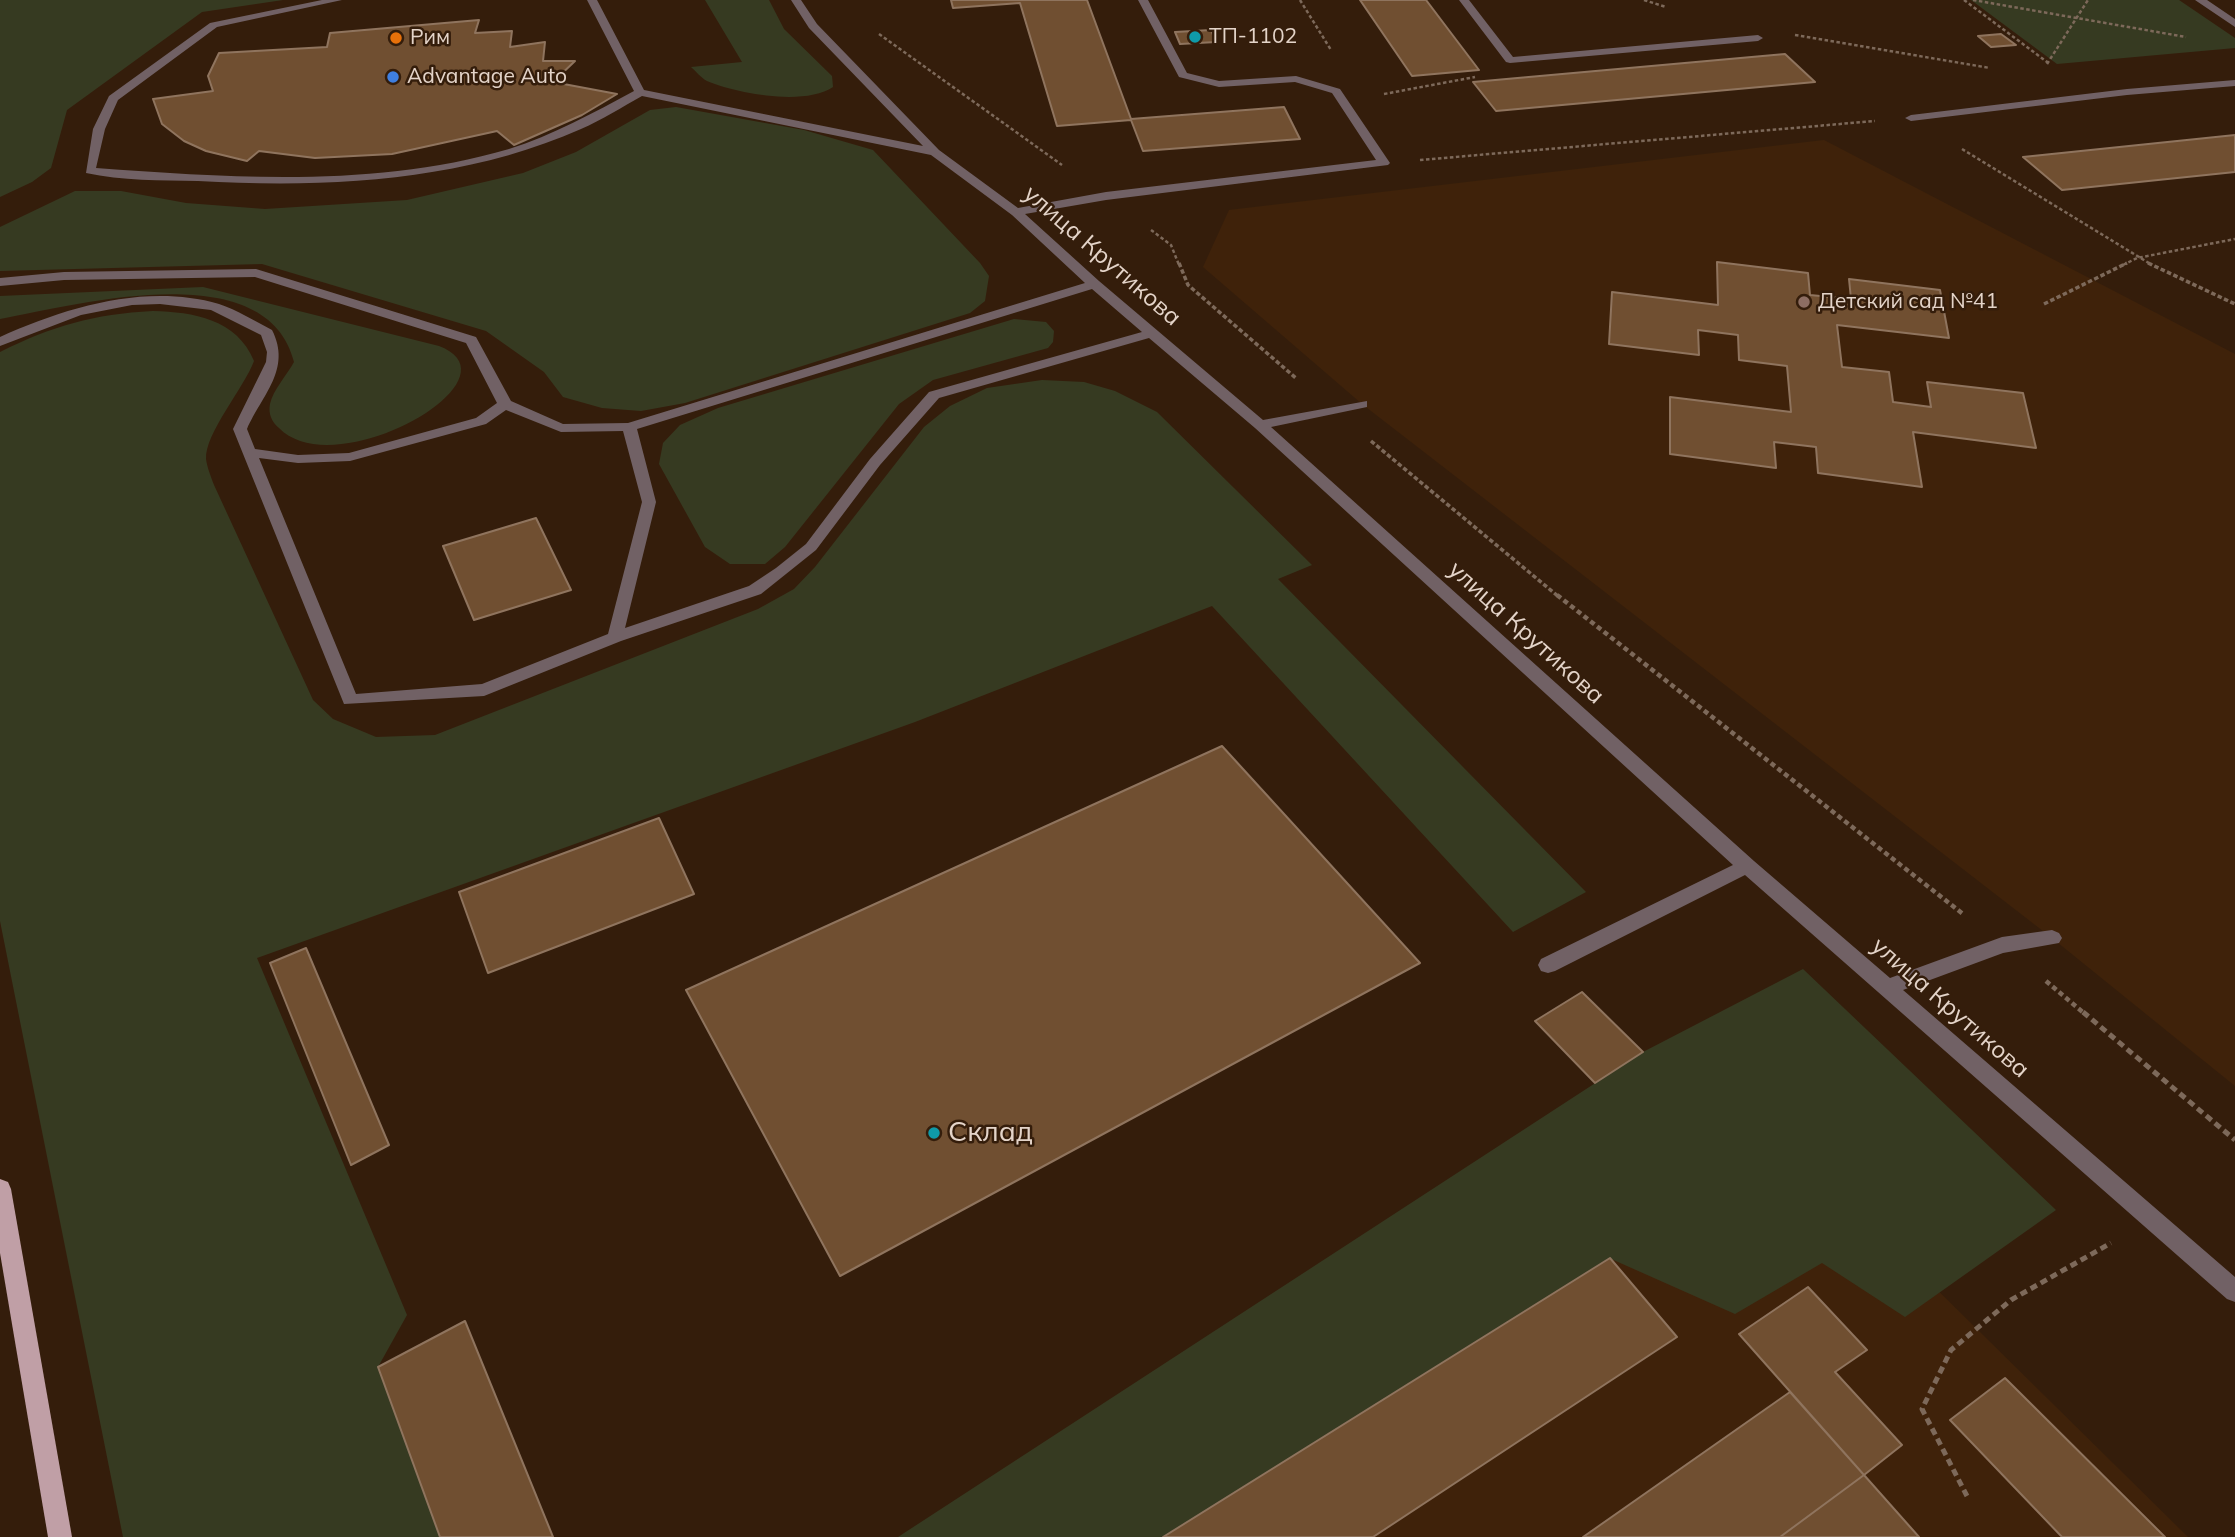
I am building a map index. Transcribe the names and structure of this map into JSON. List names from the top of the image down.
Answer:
{
  "streets": {
    "street": ["улица Крутикова"]
  },
  "places": [
    "ТП-1102",
    "Рим",
    "Advantage Auto",
    "Детский сад №41",
    "Склад"
  ]
}
